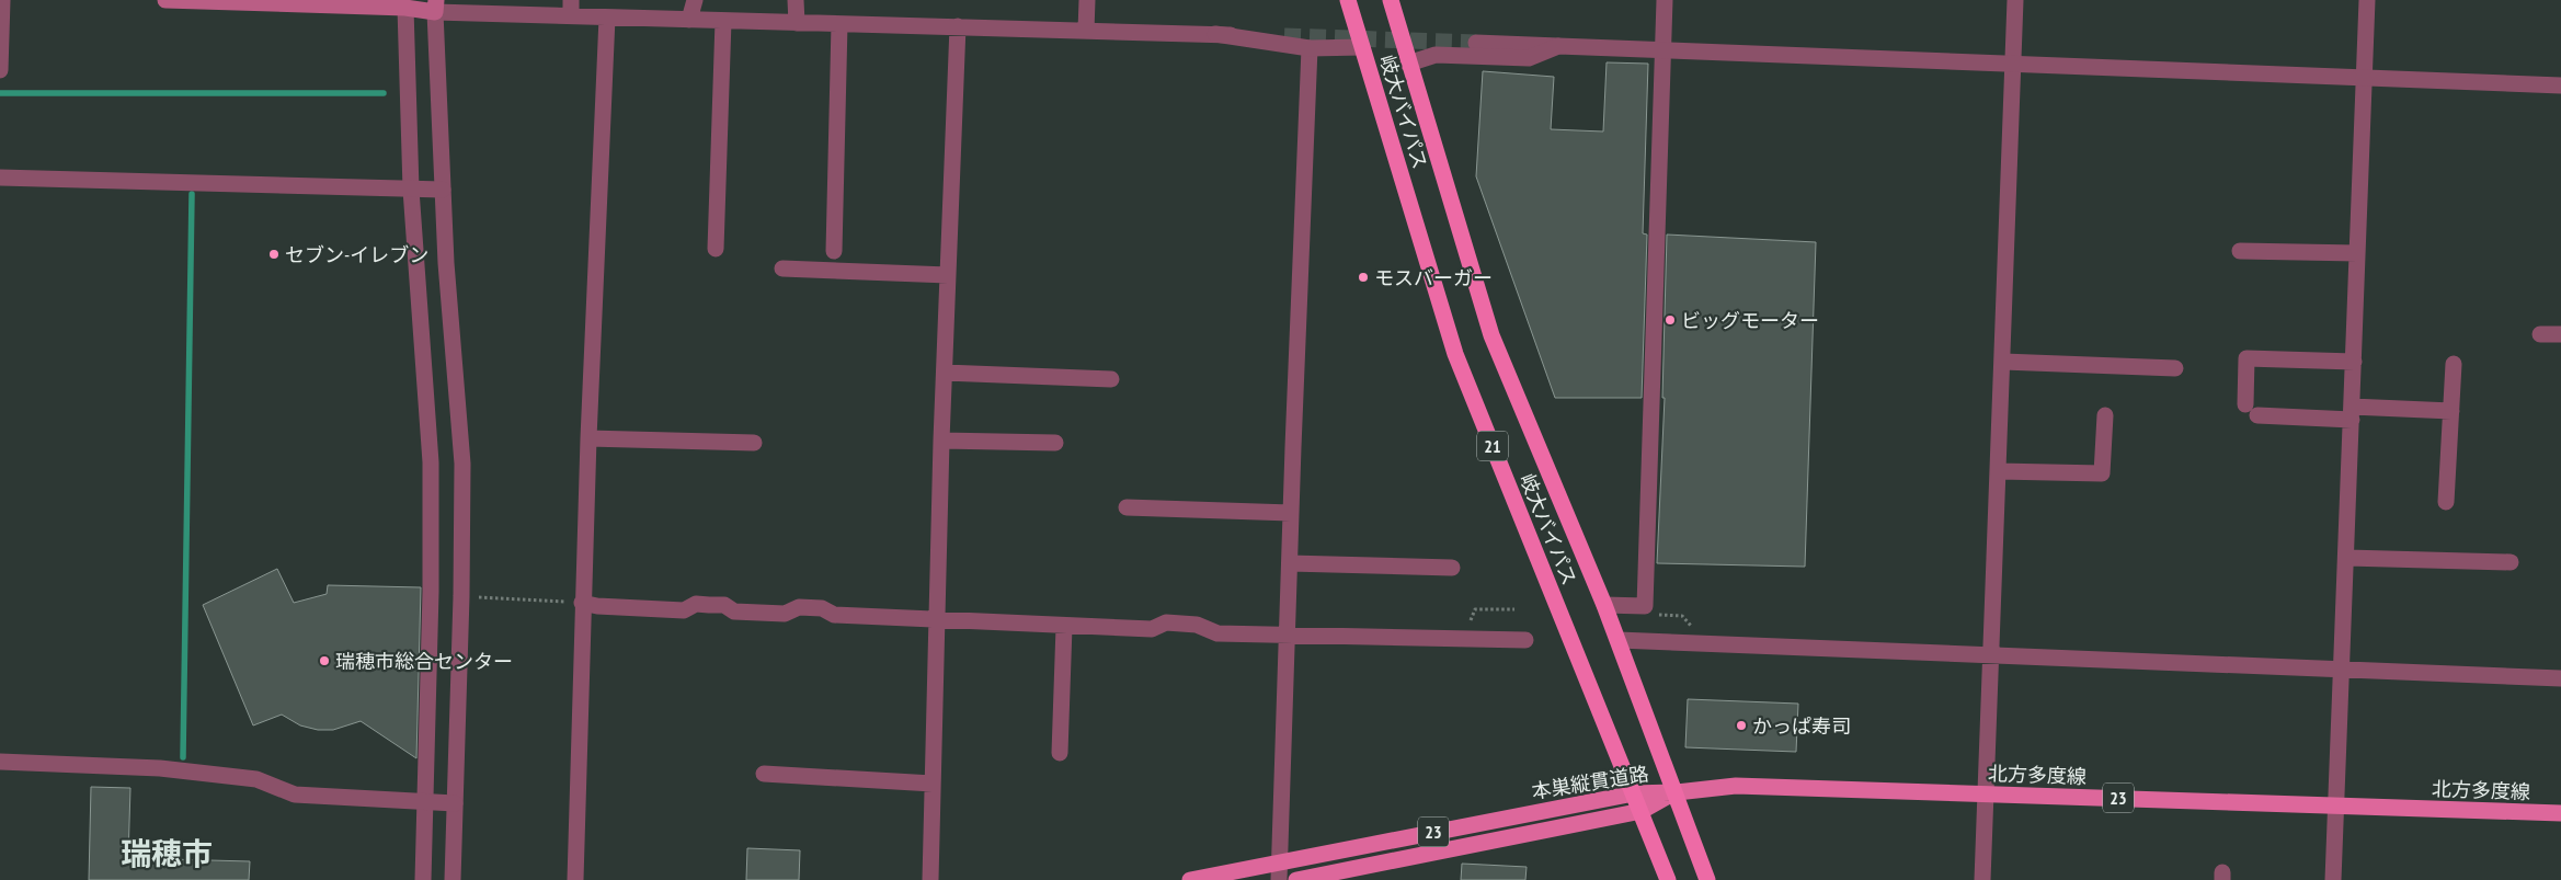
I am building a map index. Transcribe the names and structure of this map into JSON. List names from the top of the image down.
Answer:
{
  "streets": {
    "highway": ["岐大バイパス", "21"],
    "main road": ["北方多度線", "本巣縦貫道路", "23"]
  },
  "crossings": [
    ["岐大バイパス", "北方多度線"],
    ["岐大バイパス", "本巣縦貫道路"],
    ["北方多度線", "本巣縦貫道路"]
  ],
  "districts": ["瑞穂市"],
  "places": [
    "セブン-イレブン",
    "モスバーガー",
    "ビッグモーター",
    "瑞穂市総合センター",
    "かっぱ寿司"
  ]
}
